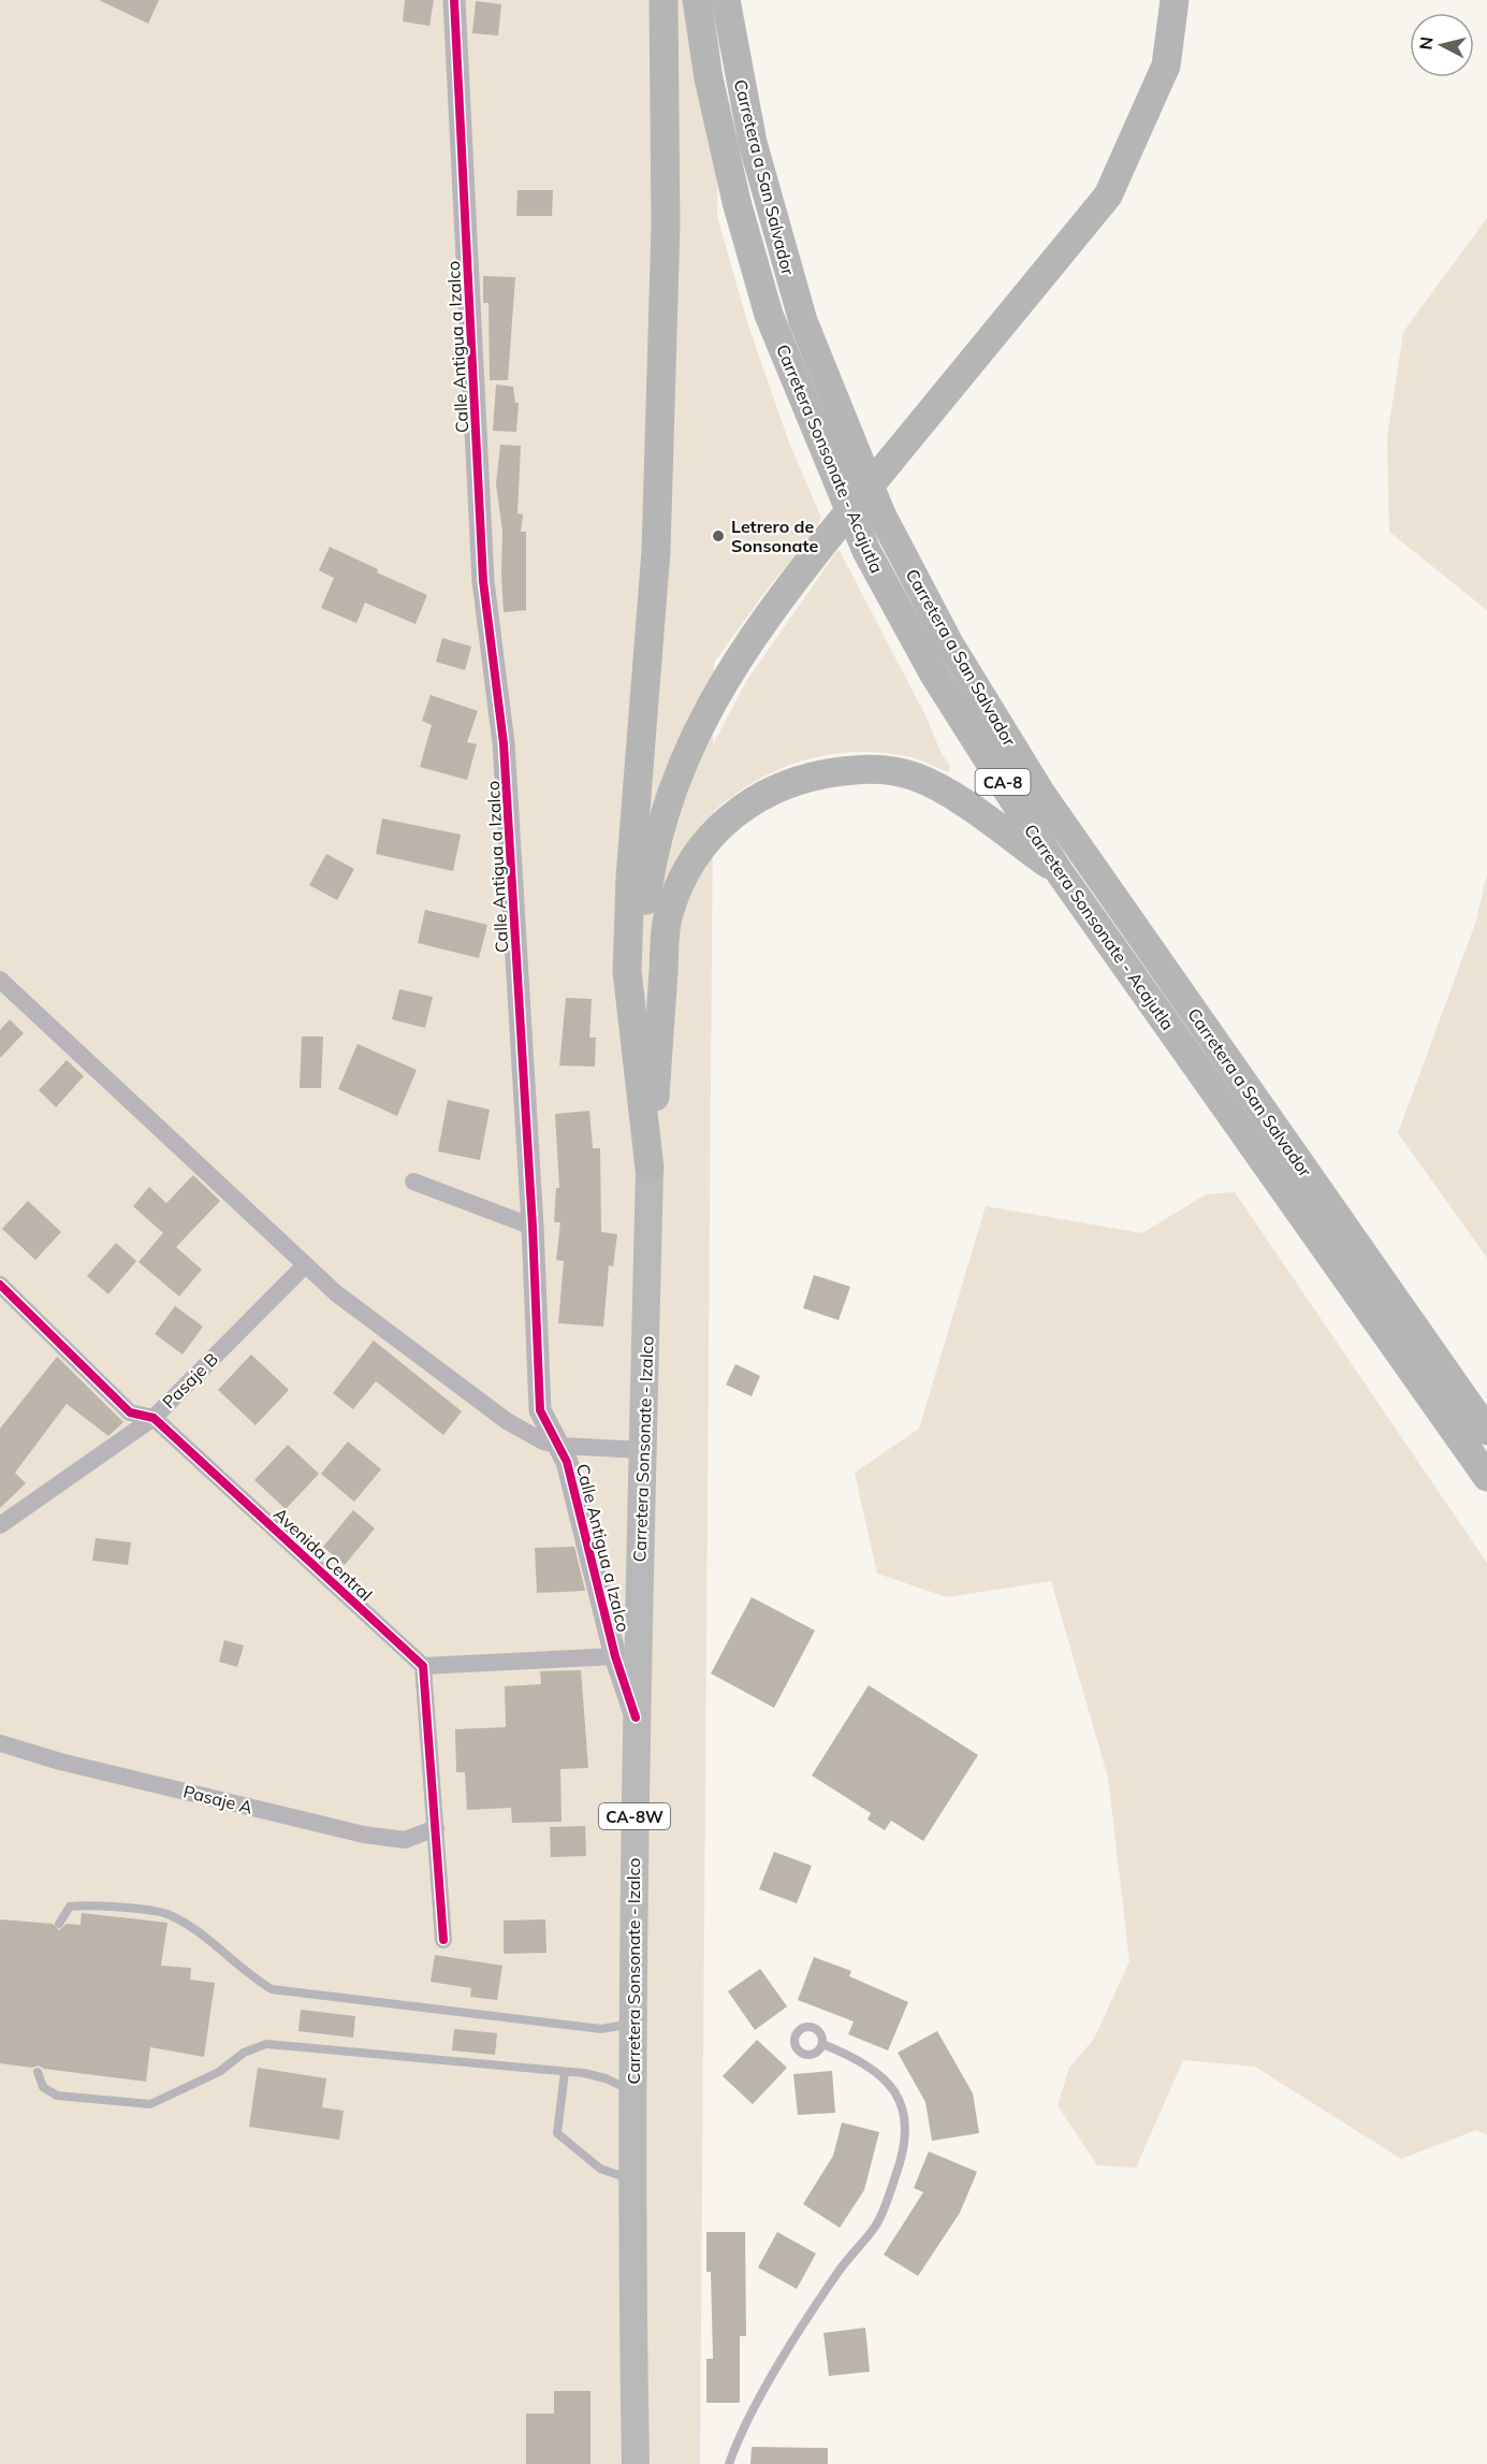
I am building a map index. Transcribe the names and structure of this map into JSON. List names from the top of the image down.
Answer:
{
  "streets": {
    "highway": ["Carretera a San Salvador", "Carretera Sonsonate - Acajutla", "CA-8"],
    "main road": ["Carretera Sonsonate - Izalco", "CA-8W"],
    "street": [
      "Calle Antigua a Izalco",
      "Pasaje B",
      "Avenida Central",
      "Pasaje A"
    ]
  },
  "crossings": [
    ["Calle Antigua a Izalco", "Carretera Sonsonate - Izalco"],
    ["Pasaje B", "Avenida Central"]
  ],
  "places": ["Letrero de Sonsonate"],
  "north": "left"
}
